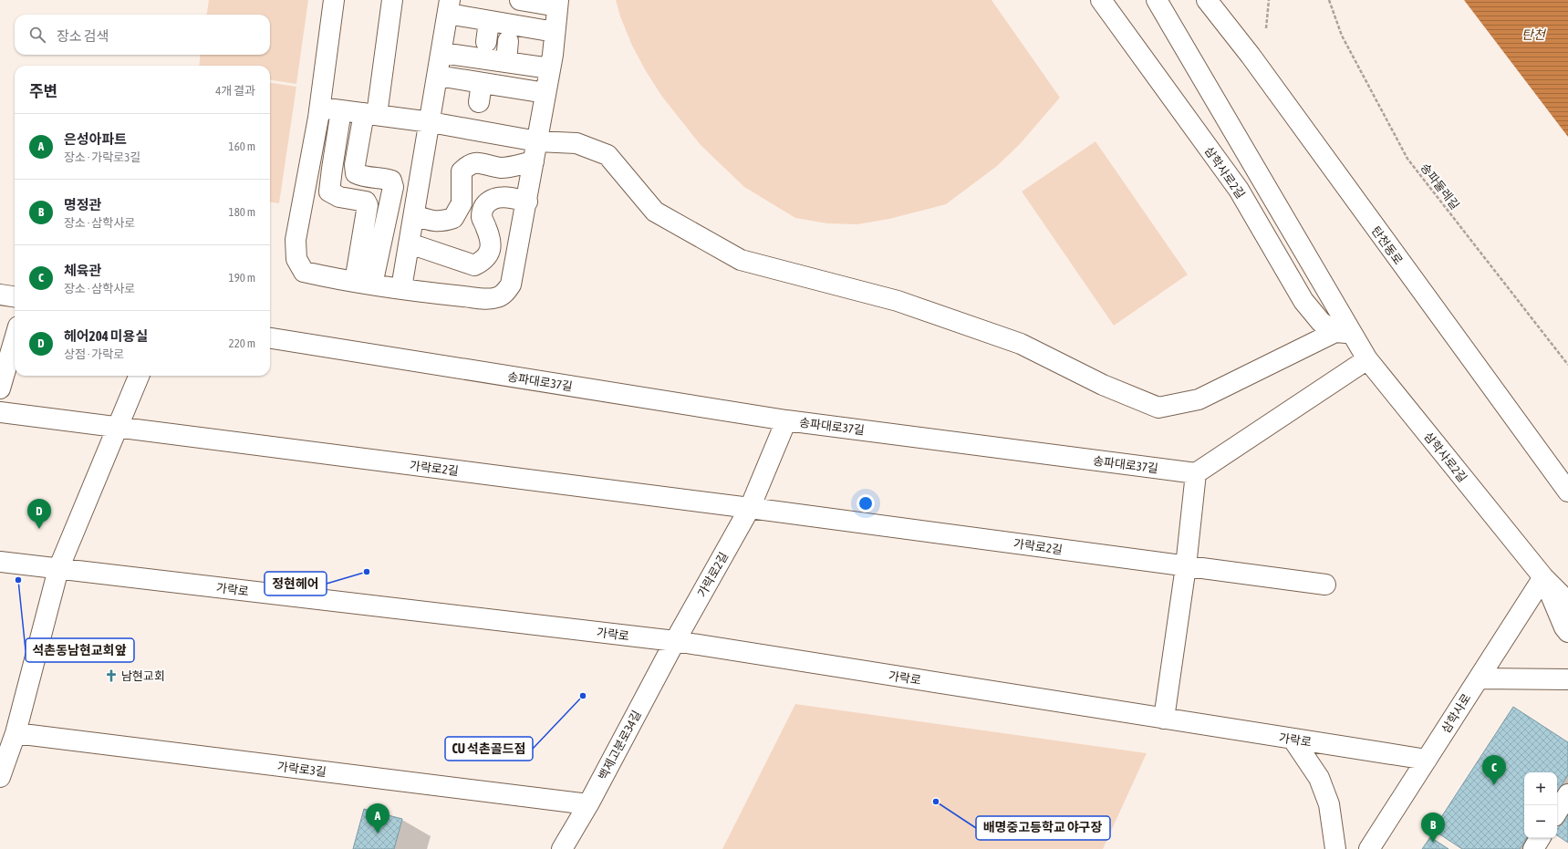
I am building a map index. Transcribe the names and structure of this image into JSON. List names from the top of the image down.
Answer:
{
  "streets": {
    "street": [
      "삼학사로2길",
      "탄천동로",
      "송파대로37길",
      "가락로2길",
      "가락로",
      "삼학사로",
      "백제고분로34길",
      "가락로3길"
    ],
    "path": ["송파둘레길"]
  },
  "crossings": [
    ["삼학사로2길", "삼학사로"],
    ["송파대로37길", "가락로2길"],
    ["가락로2길", "가락로"],
    ["가락로2길", "백제고분로34길"],
    ["가락로", "삼학사로"],
    ["가락로", "백제고분로34길"],
    ["백제고분로34길", "가락로3길"]
  ],
  "water": ["탄천"],
  "places": {
    "other": [
      "정현헤어",
      "석촌동남현교회앞",
      "CU 석촌골드점",
      "배명중고등학교 야구장"
    ],
    "church": ["남현교회"]
  },
  "page": {
    "search": "장소 검색",
    "heading": ["주변", "4개 결과"],
    "list": [
      {
        "mark": "A",
        "name": "은성아파트",
        "note": "장소 · 가락로3길",
        "value": "160 m"
      },
      {
        "mark": "B",
        "name": "명정관",
        "note": "장소 · 삼학사로",
        "value": "180 m"
      },
      {
        "mark": "C",
        "name": "체육관",
        "note": "장소 · 삼학사로",
        "value": "190 m"
      },
      {
        "mark": "D",
        "name": "헤어204 미용실",
        "note": "상점 · 가락로",
        "value": "220 m"
      }
    ],
    "pins": [
      "D",
      "C",
      "A",
      "B"
    ],
    "map_buttons": ["+", "−"]
  }
}
